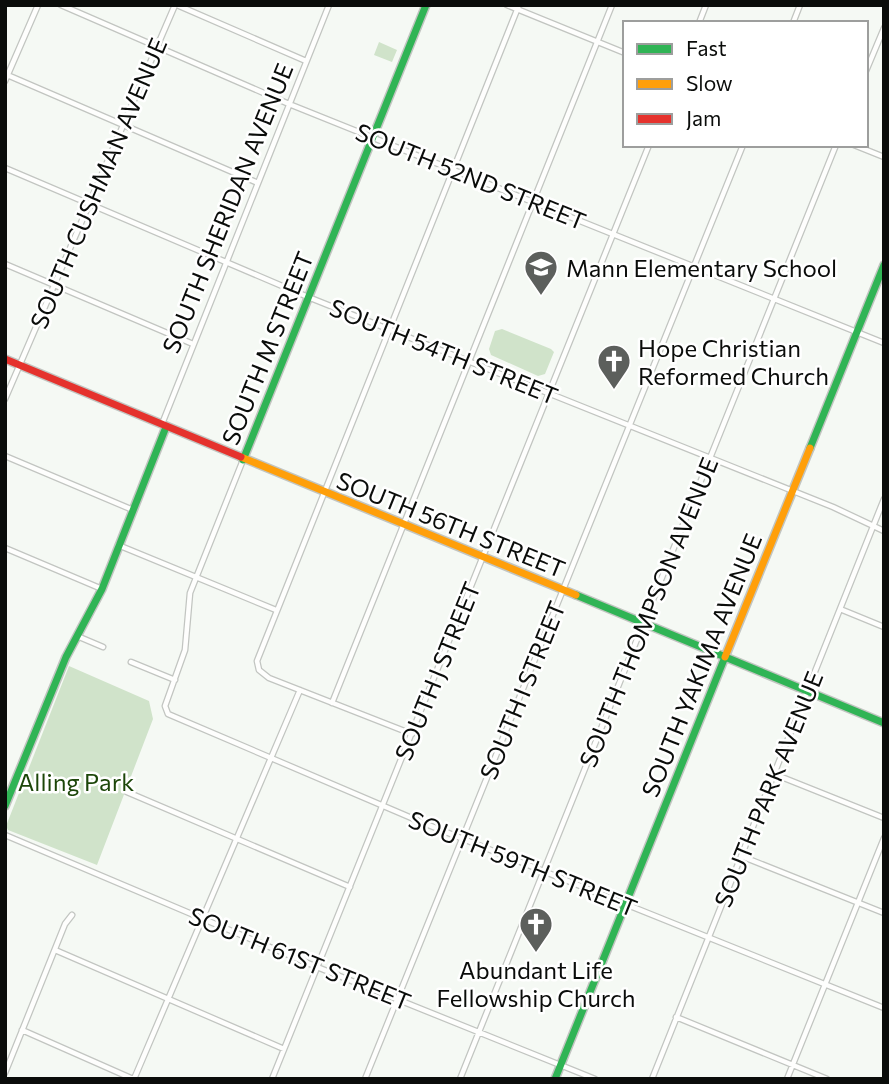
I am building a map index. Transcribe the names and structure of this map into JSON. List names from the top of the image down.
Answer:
{
  "streets": {
    "main road": [
      "SOUTH SHERIDAN AVENUE",
      "SOUTH M STREET",
      "SOUTH 56TH STREET",
      "SOUTH YAKIMA AVENUE"
    ],
    "street": [
      "SOUTH 52ND STREET",
      "SOUTH CUSHMAN AVENUE",
      "SOUTH 54TH STREET",
      "SOUTH THOMPSON AVENUE",
      "SOUTH J STREET",
      "SOUTH I STREET",
      "SOUTH PARK AVENUE",
      "SOUTH 59TH STREET",
      "SOUTH 61ST STREET"
    ]
  },
  "crossings": [
    ["SOUTH 52ND STREET", "SOUTH CUSHMAN AVENUE"],
    ["SOUTH 52ND STREET", "SOUTH SHERIDAN AVENUE"],
    ["SOUTH 52ND STREET", "SOUTH M STREET"],
    ["SOUTH 52ND STREET", "SOUTH THOMPSON AVENUE"],
    ["SOUTH 52ND STREET", "SOUTH YAKIMA AVENUE"],
    ["SOUTH 52ND STREET", "SOUTH J STREET"],
    ["SOUTH 52ND STREET", "SOUTH I STREET"],
    ["SOUTH CUSHMAN AVENUE", "SOUTH 54TH STREET"],
    ["SOUTH CUSHMAN AVENUE", "SOUTH 56TH STREET"],
    ["SOUTH SHERIDAN AVENUE", "SOUTH 54TH STREET"],
    ["SOUTH SHERIDAN AVENUE", "SOUTH 56TH STREET"],
    ["SOUTH M STREET", "SOUTH 54TH STREET"],
    ["SOUTH M STREET", "SOUTH 56TH STREET"],
    ["SOUTH M STREET", "SOUTH 59TH STREET"],
    ["SOUTH 54TH STREET", "SOUTH THOMPSON AVENUE"],
    ["SOUTH 54TH STREET", "SOUTH YAKIMA AVENUE"],
    ["SOUTH 54TH STREET", "SOUTH J STREET"],
    ["SOUTH 54TH STREET", "SOUTH I STREET"],
    ["SOUTH 54TH STREET", "SOUTH PARK AVENUE"],
    ["SOUTH 56TH STREET", "SOUTH THOMPSON AVENUE"],
    ["SOUTH 56TH STREET", "SOUTH YAKIMA AVENUE"],
    ["SOUTH 56TH STREET", "SOUTH J STREET"],
    ["SOUTH 56TH STREET", "SOUTH I STREET"],
    ["SOUTH 56TH STREET", "SOUTH PARK AVENUE"],
    ["SOUTH THOMPSON AVENUE", "SOUTH 59TH STREET"],
    ["SOUTH THOMPSON AVENUE", "SOUTH 61ST STREET"],
    ["SOUTH YAKIMA AVENUE", "SOUTH 59TH STREET"],
    ["SOUTH YAKIMA AVENUE", "SOUTH 61ST STREET"],
    ["SOUTH J STREET", "SOUTH 59TH STREET"],
    ["SOUTH J STREET", "SOUTH 61ST STREET"],
    ["SOUTH I STREET", "SOUTH 59TH STREET"],
    ["SOUTH I STREET", "SOUTH 61ST STREET"],
    ["SOUTH PARK AVENUE", "SOUTH 59TH STREET"]
  ],
  "parks": ["Alling Park"],
  "places": {
    "school or university": ["Mann Elementary School"],
    "church": ["Hope Christian Reformed Church", "Abundant Life Fellowship Church"]
  },
  "legend": ["Fast", "Slow", "Jam"]
}
